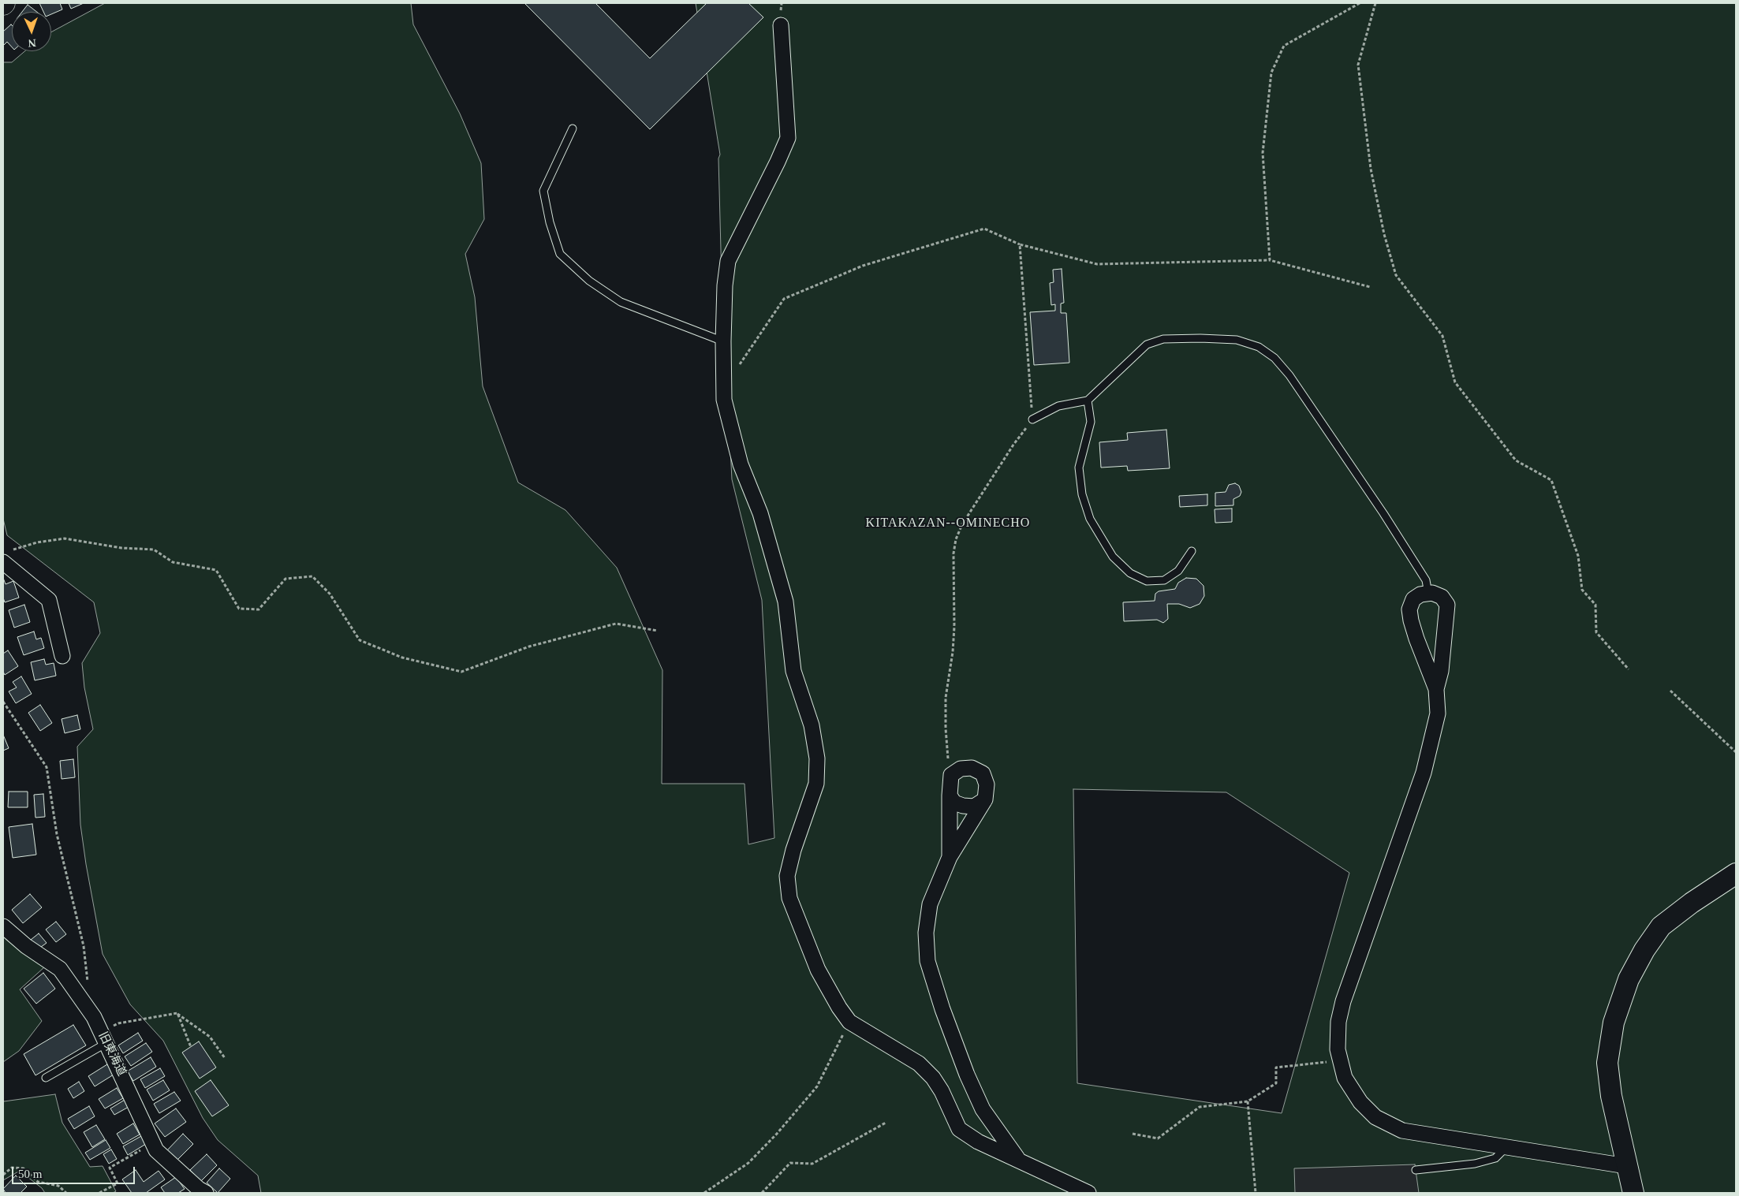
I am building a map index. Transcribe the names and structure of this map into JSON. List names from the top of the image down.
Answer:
{
  "streets": {
    "street": ["旧東海道"]
  },
  "districts": ["KITAKAZAN--OMINECHO"],
  "scale_bar": "50 m",
  "north": "bottom"
}
